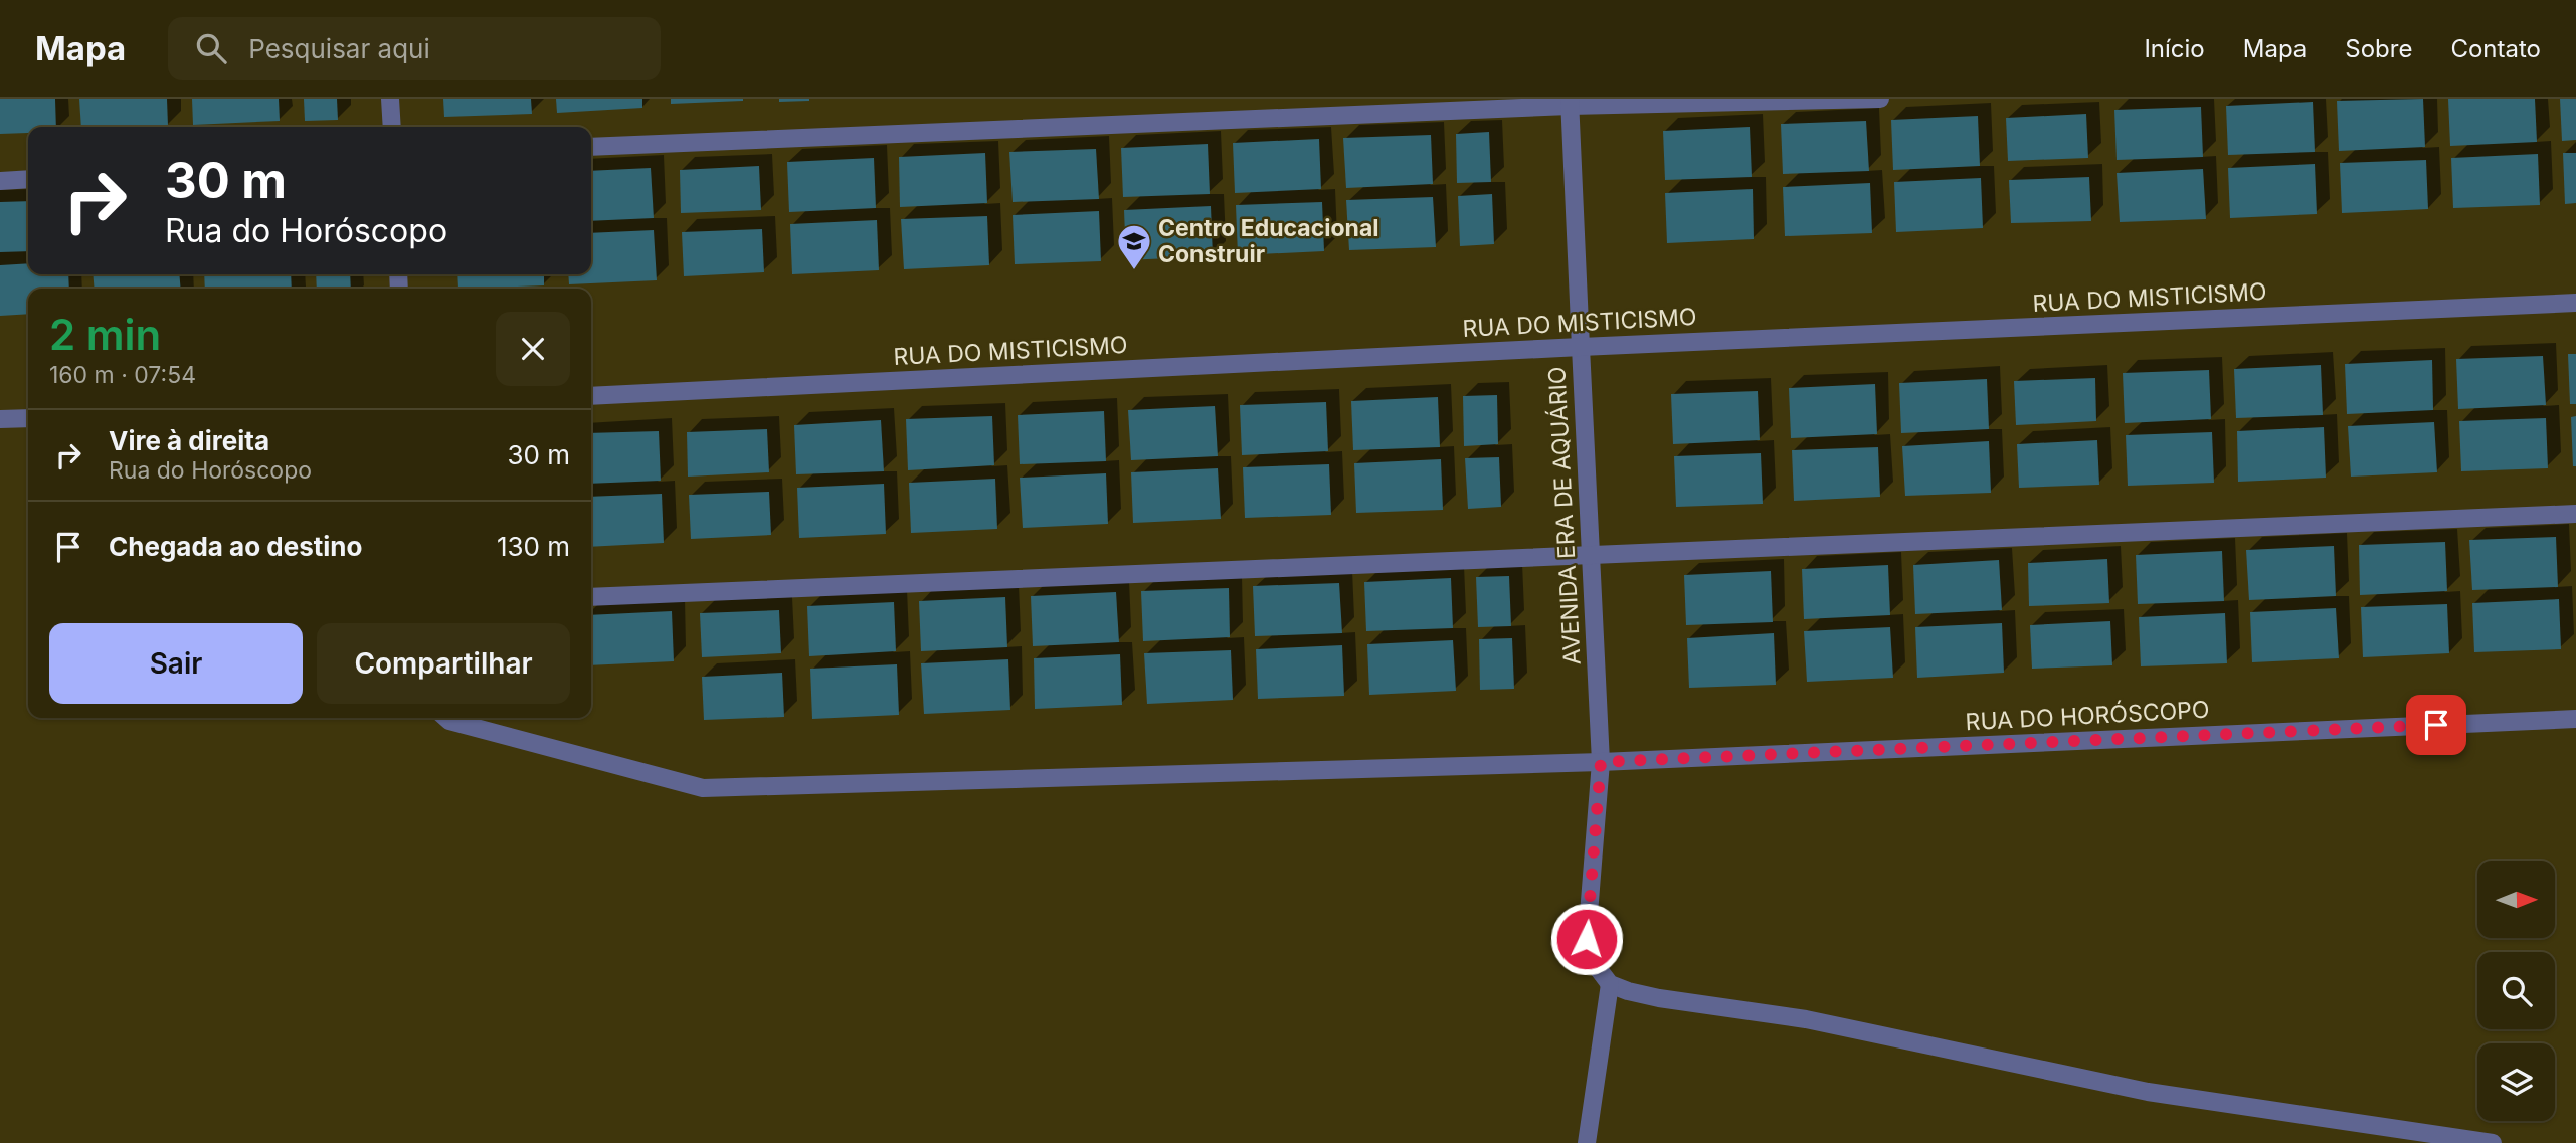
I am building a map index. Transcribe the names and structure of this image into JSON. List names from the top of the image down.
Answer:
{
  "streets": {
    "street": ["RUA DO MISTICISMO", "AVENIDA ERA DE AQUÁRIO", "RUA DO HORÓSCOPO"]
  },
  "crossings": [
    ["RUA DO MISTICISMO", "AVENIDA ERA DE AQUÁRIO"],
    ["AVENIDA ERA DE AQUÁRIO", "RUA DO HORÓSCOPO"]
  ],
  "places": {
    "school or university": ["Centro Educacional Construir"]
  },
  "north": "right",
  "page": {
    "header": "Mapa",
    "search": "Pesquisar aqui",
    "nav": [
      "Início",
      "Mapa",
      "Sobre",
      "Contato"
    ],
    "turn": ["30 m", "Rua do Horóscopo"],
    "heading": ["2 min", "160 m · 07:54"],
    "list": [
      {
        "name": "Vire à direita",
        "note": "Rua do Horóscopo",
        "value": "30 m"
      },
      {
        "name": "Chegada ao destino",
        "value": "130 m"
      }
    ],
    "buttons": ["Sair", "Compartilhar"]
  }
}
